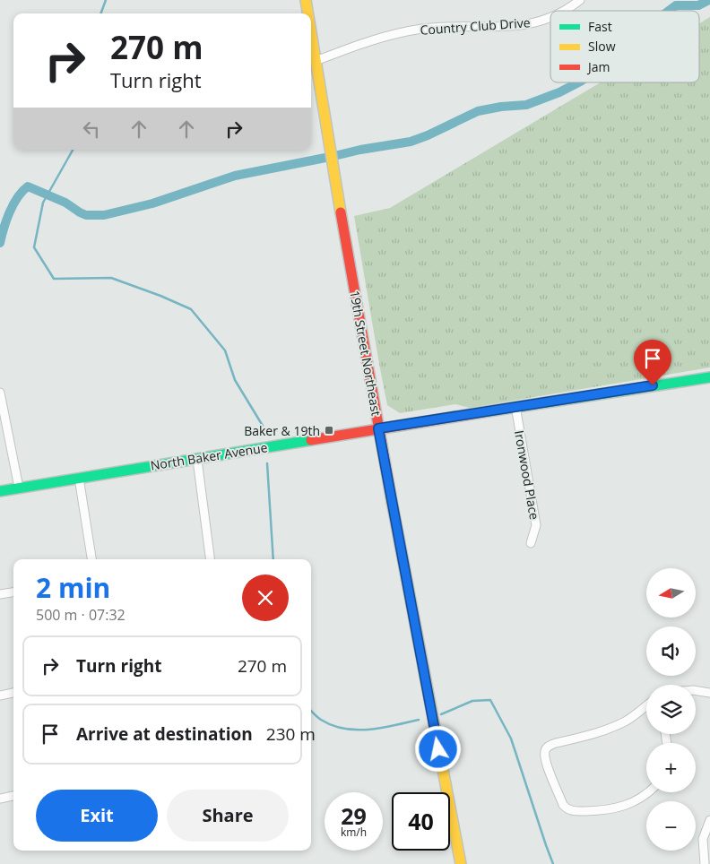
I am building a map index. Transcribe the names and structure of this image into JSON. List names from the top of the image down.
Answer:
{
  "streets": {
    "street": [
      "Country Club Drive",
      "19th Street Northeast",
      "North Baker Avenue",
      "Ironwood Place"
    ]
  },
  "crossings": [
    ["Country Club Drive", "19th Street Northeast"],
    ["19th Street Northeast", "North Baker Avenue"],
    ["North Baker Avenue", "Ironwood Place"]
  ],
  "places": {
    "transit": ["Baker & 19th"]
  },
  "legend": ["Fast", "Slow", "Jam"],
  "north": "left",
  "page": {
    "turn": ["270 m", "Turn right"],
    "heading": ["2 min", "500 m · 07:32"],
    "map_buttons": ["+", "−"],
    "list": [
      {
        "name": "Turn right",
        "value": "270 m"
      },
      {
        "name": "Arrive at destination",
        "value": "230 m"
      }
    ],
    "buttons": ["Exit", "Share"],
    "speed": "29 km/h",
    "limit": "40"
  }
}
